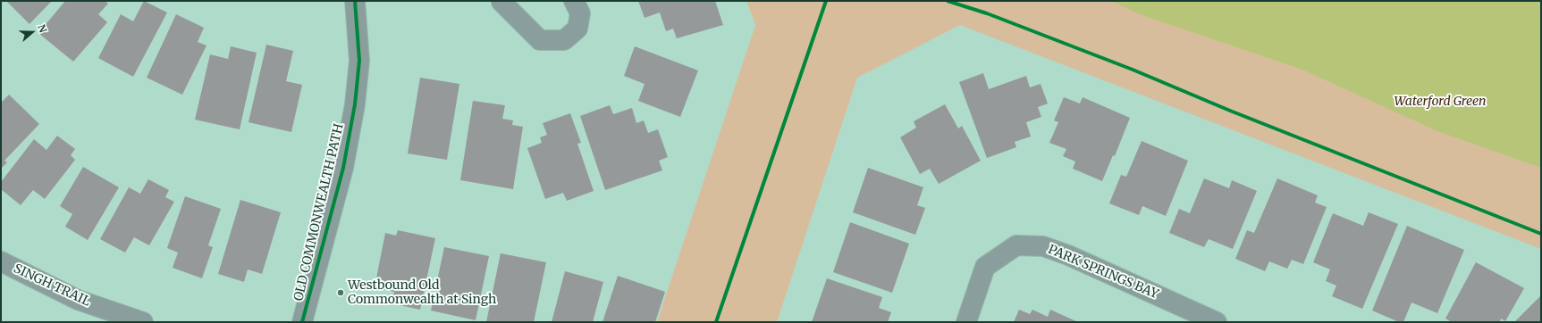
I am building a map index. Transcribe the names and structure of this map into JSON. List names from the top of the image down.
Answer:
{
  "streets": {
    "street": ["OLD COMMONWEALTH PATH", "PARK SPRINGS BAY", "SINGH TRAIL"]
  },
  "parks": ["Waterford Green"],
  "places": ["Westbound Old Commonwealth at Singh"],
  "north": "right"
}
